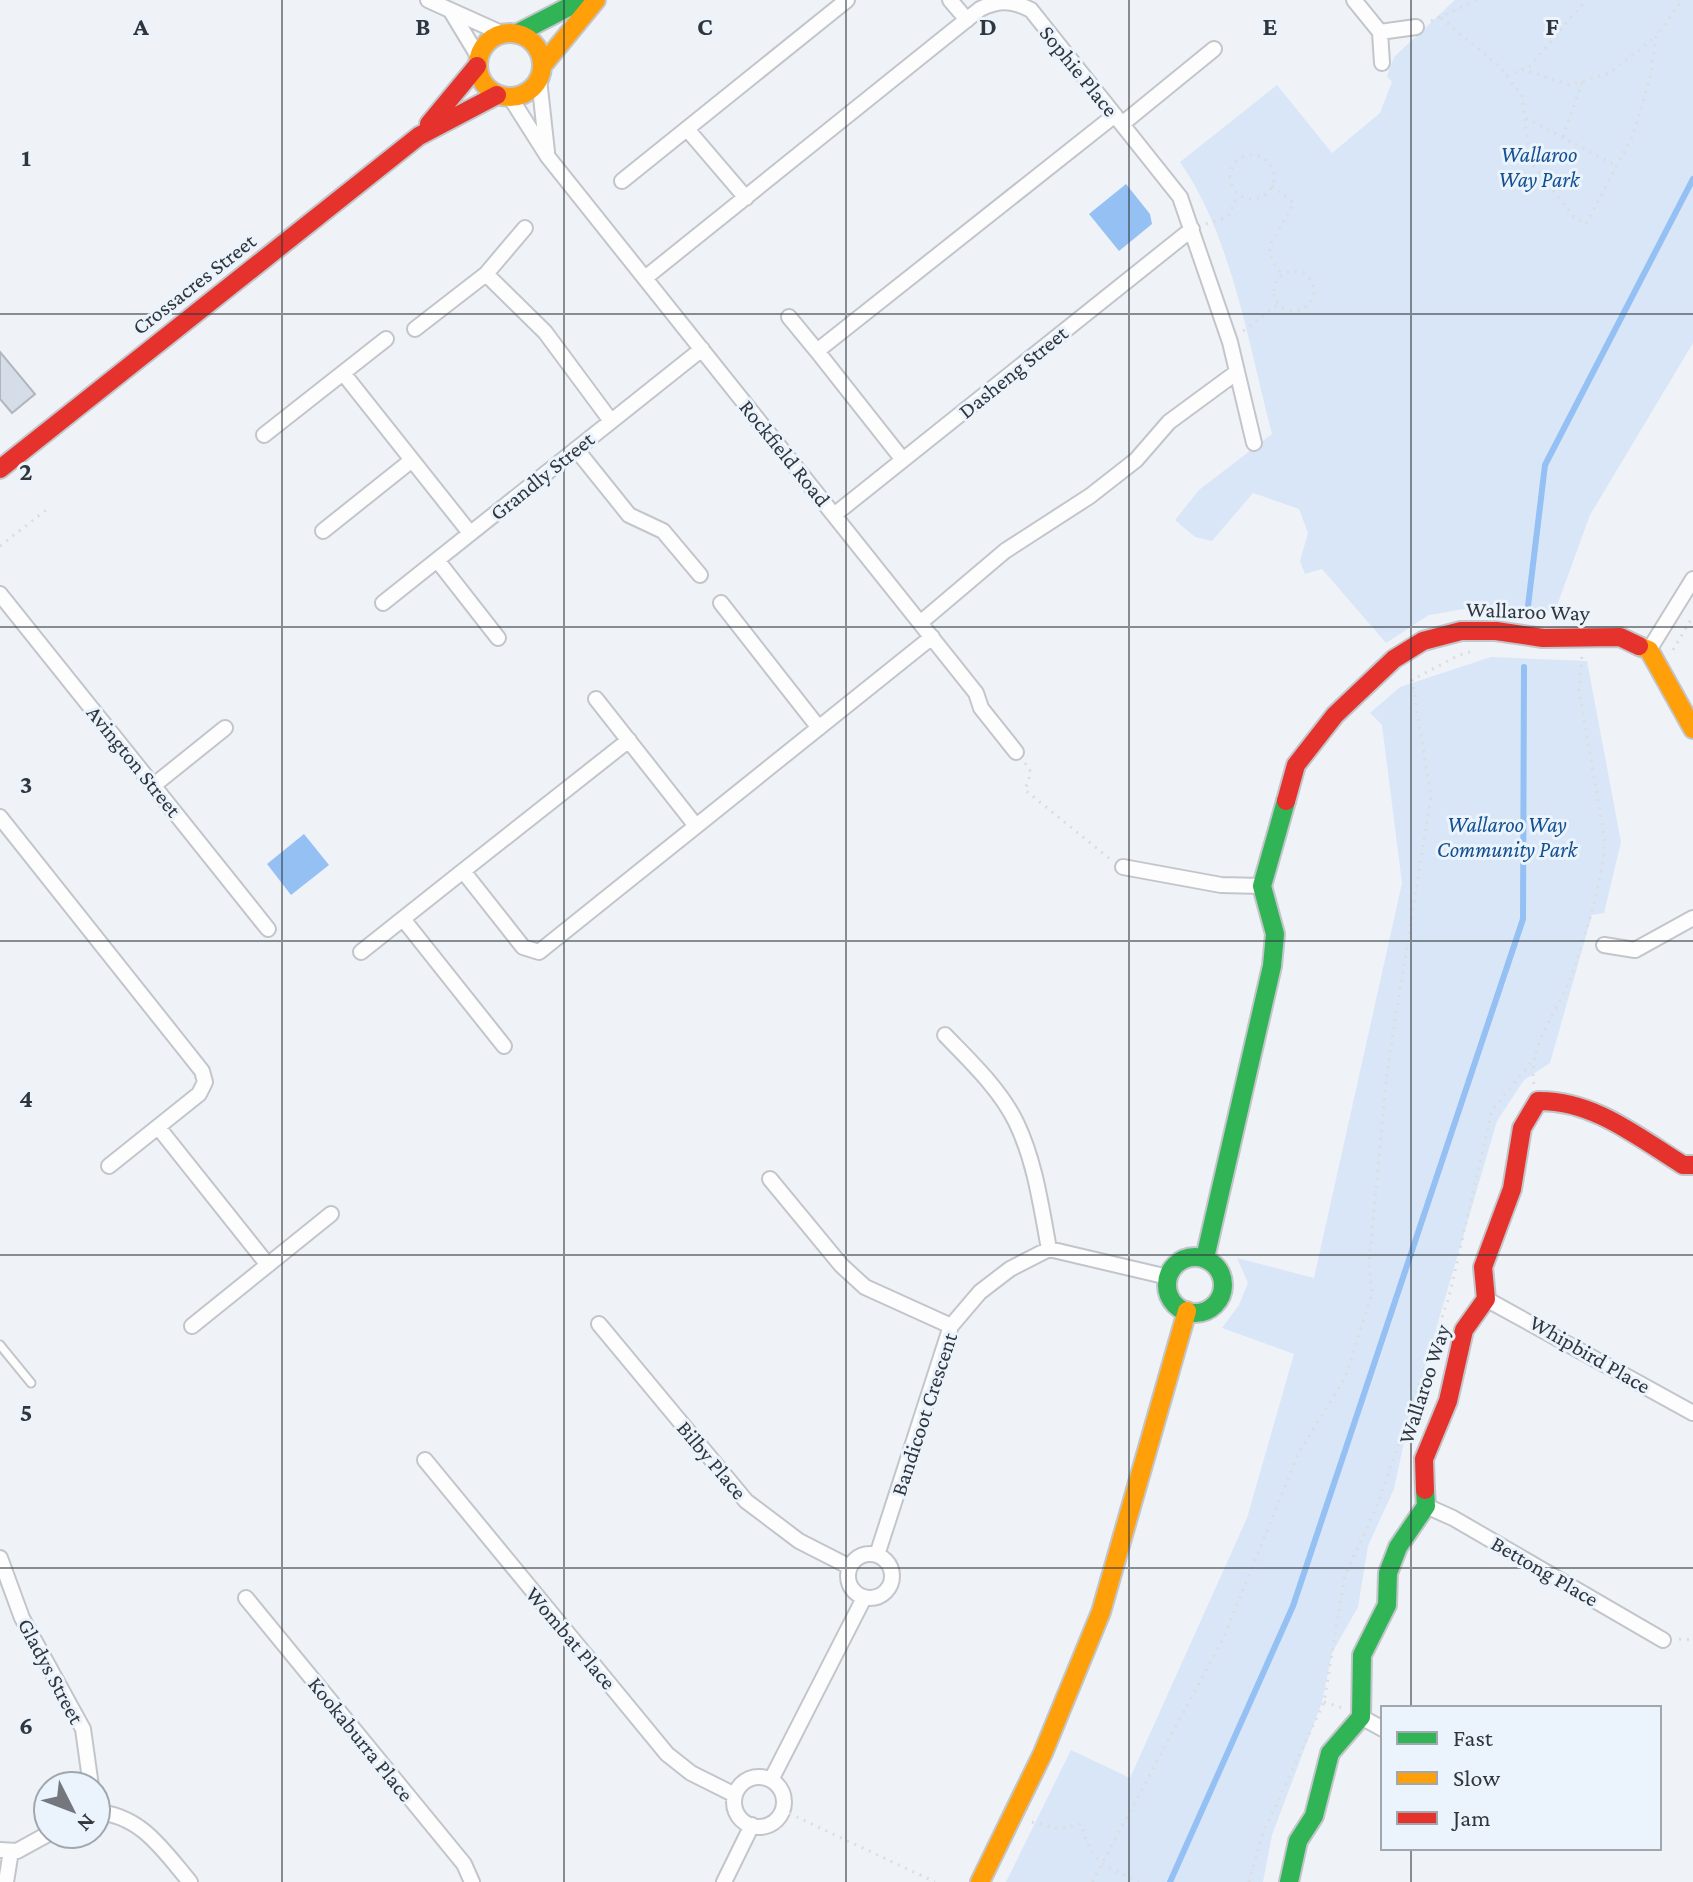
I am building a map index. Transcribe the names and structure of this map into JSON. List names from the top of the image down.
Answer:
{
  "streets": {
    "street": [
      "Sophie Place",
      "Crossacres Street",
      "Dasheng Street",
      "Rockfield Road",
      "Grandly Street",
      "Wallaroo Way",
      "Avington Street",
      "Whipbird Place",
      "Bandicoot Crescent",
      "Bilby Place",
      "Bettong Place",
      "Wombat Place",
      "Gladys Street",
      "Kookaburra Place"
    ]
  },
  "crossings": [
    ["Sophie Place", "Dasheng Street"],
    ["Sophie Place", "Rockfield Road"],
    ["Crossacres Street", "Rockfield Road"],
    ["Dasheng Street", "Rockfield Road"],
    ["Rockfield Road", "Grandly Street"],
    ["Wallaroo Way", "Whipbird Place"],
    ["Wallaroo Way", "Bettong Place"],
    ["Bandicoot Crescent", "Bilby Place"]
  ],
  "parks": ["Wallaroo Way Park", "Wallaroo Way Community Park"],
  "legend": ["Fast", "Slow", "Jam"],
  "north": "bottom right",
  "grid": {
    "columns": [
      "A",
      "B",
      "C",
      "D",
      "E",
      "F"
    ],
    "rows": [
      "1",
      "2",
      "3",
      "4",
      "5",
      "6"
    ]
  }
}
